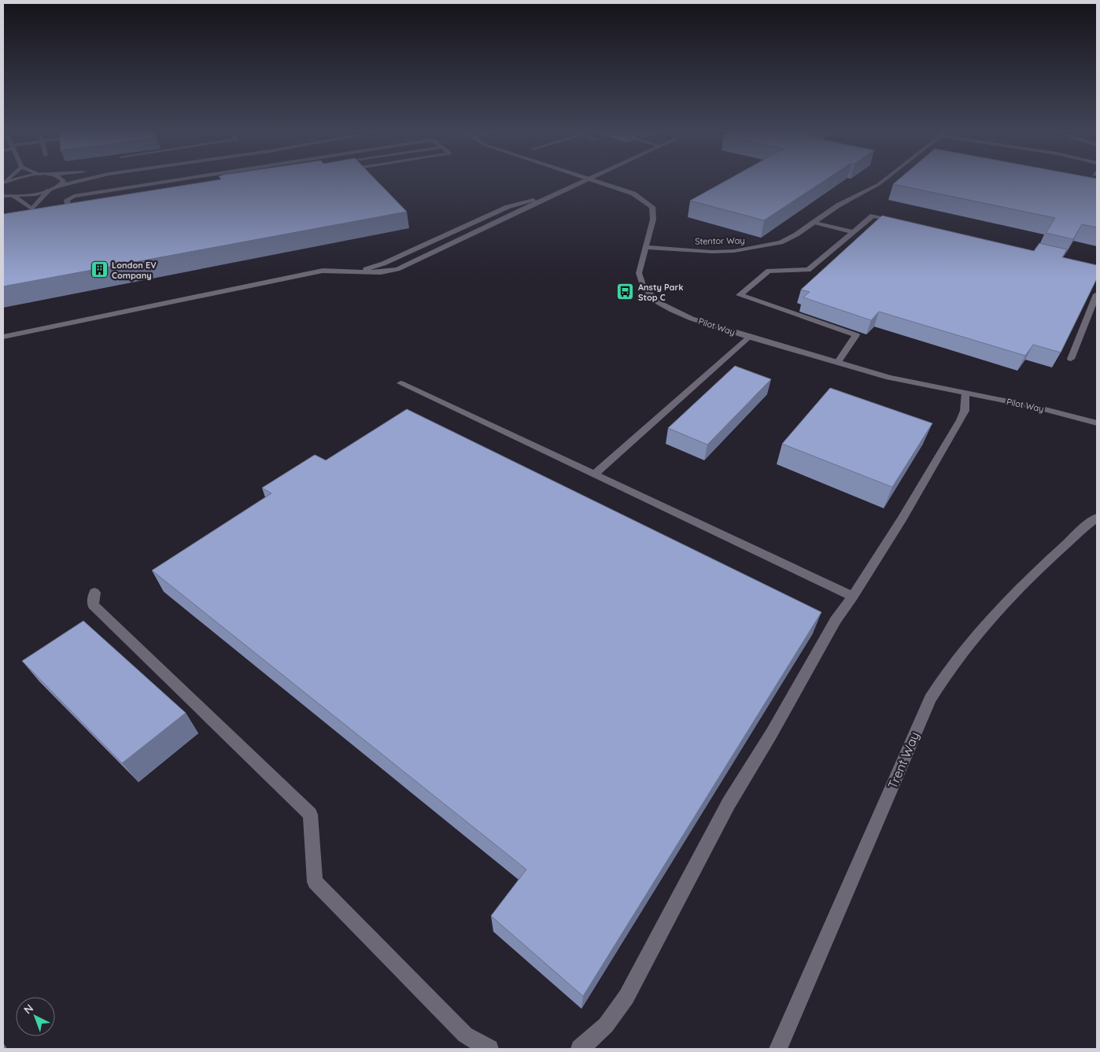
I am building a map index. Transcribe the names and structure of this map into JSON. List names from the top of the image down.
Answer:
{
  "streets": {
    "street": ["Stentor Way", "Pilot Way", "Trent Way"]
  },
  "crossings": [
    ["Stentor Way", "Pilot Way"]
  ],
  "places": {
    "building": ["London EV Company"],
    "bus stop": ["Ansty Park Stop C"]
  },
  "north": "top left"
}
